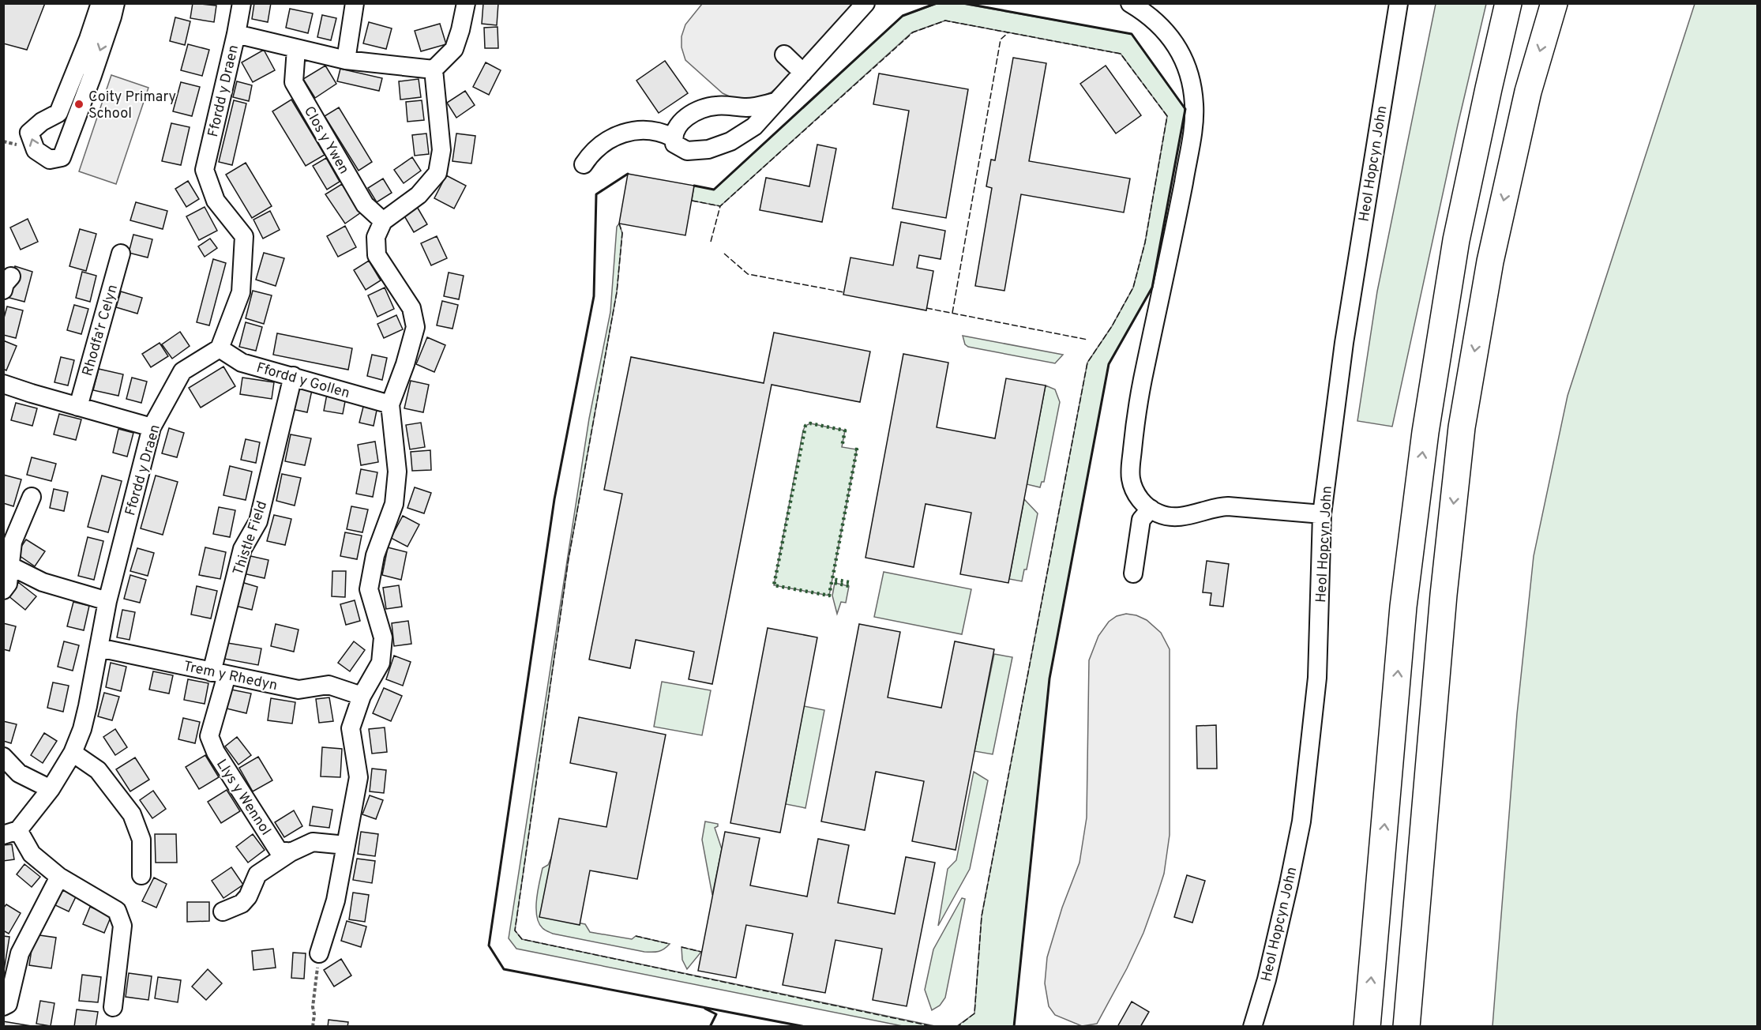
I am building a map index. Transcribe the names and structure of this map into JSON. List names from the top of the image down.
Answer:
{
  "streets": {
    "street": [
      "Ffordd y Draen",
      "Clos y Ywen",
      "Heol Hopcyn John",
      "Rhodfa'r Celyn",
      "Ffordd y Gollen",
      "Thistle Field",
      "Trem y Rhedyn",
      "Llys y Wennol"
    ]
  },
  "crossings": [
    ["Ffordd y Draen", "Ffordd y Gollen"],
    ["Ffordd y Draen", "Trem y Rhedyn"],
    ["Ffordd y Gollen", "Thistle Field"],
    ["Thistle Field", "Trem y Rhedyn"],
    ["Thistle Field", "Llys y Wennol"],
    ["Trem y Rhedyn", "Llys y Wennol"]
  ],
  "places": ["Coity Primary School"]
}
